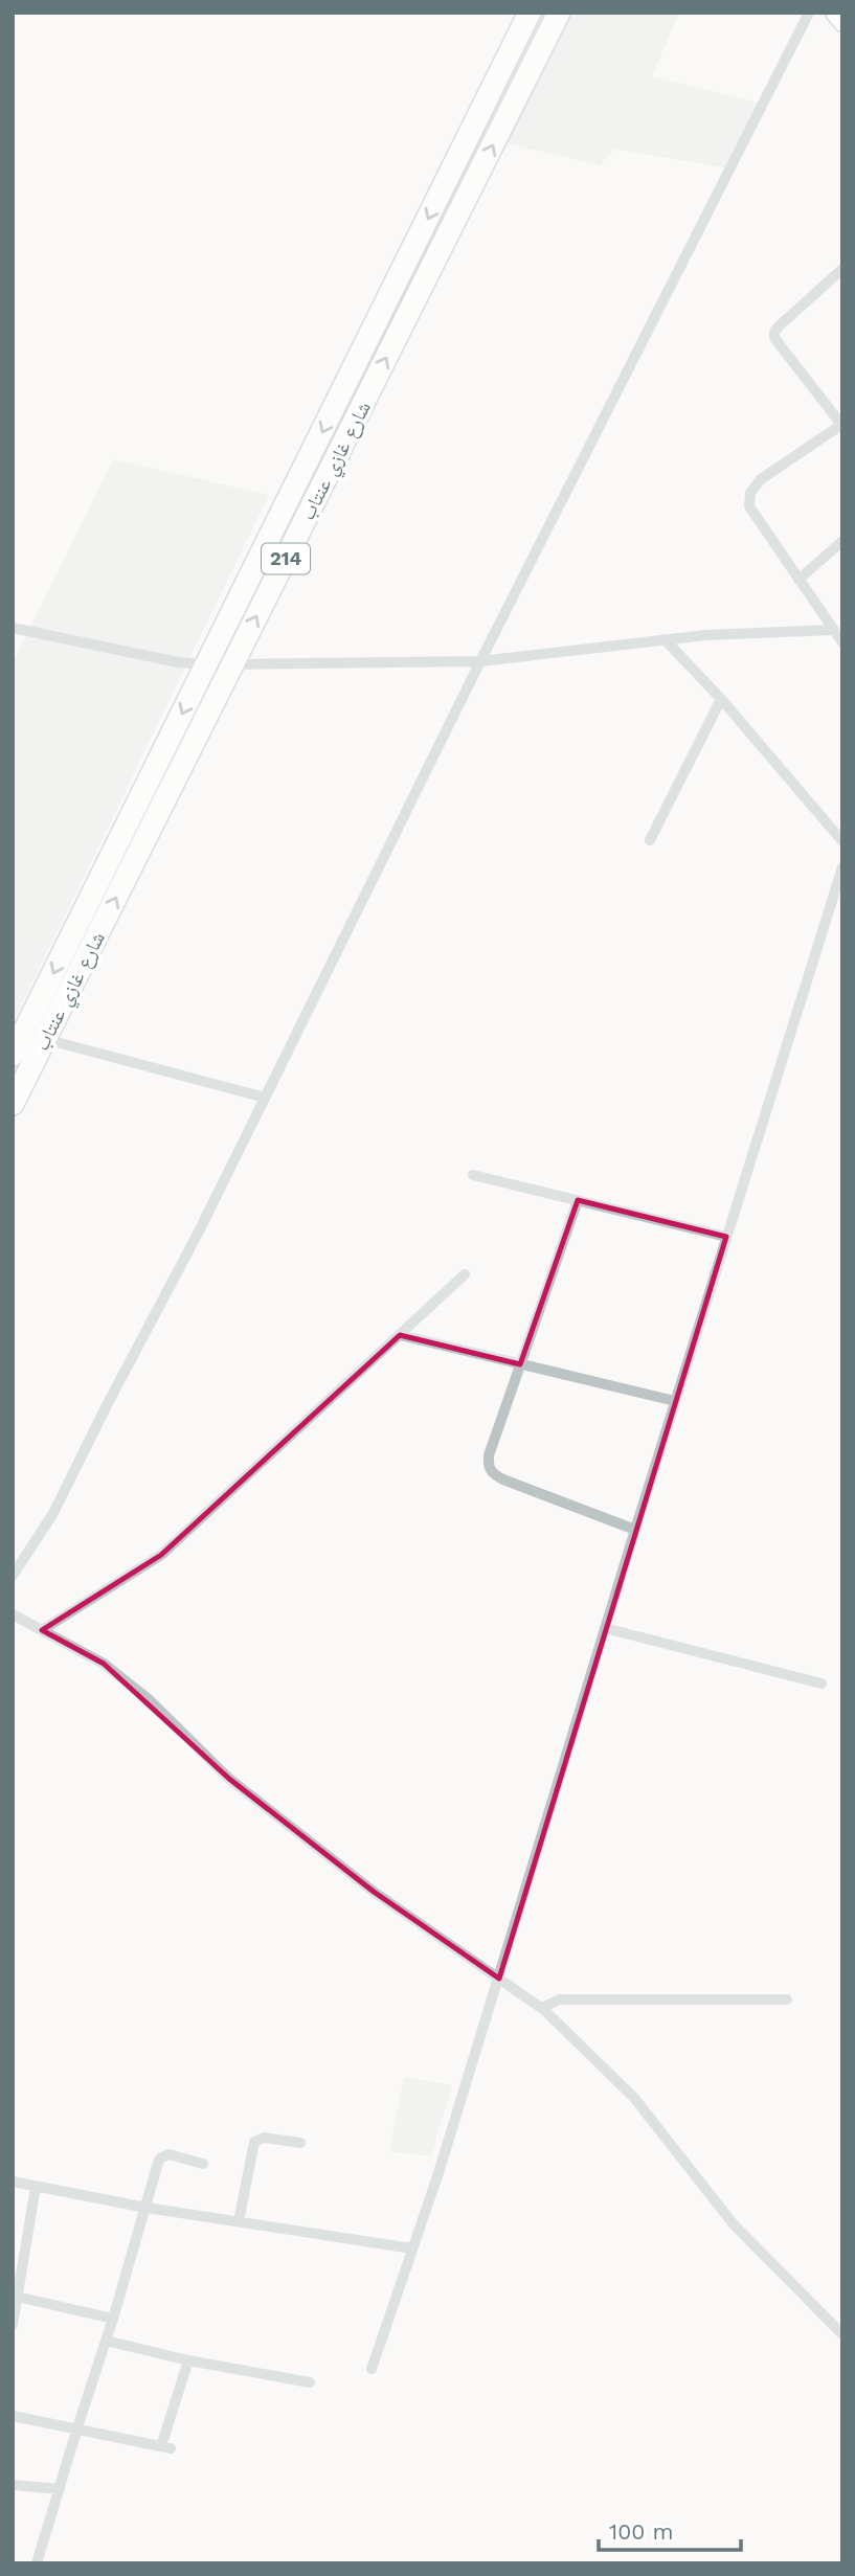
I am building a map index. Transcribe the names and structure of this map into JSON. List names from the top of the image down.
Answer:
{
  "streets": {
    "highway": ["شارع غازي عنتاب", "214"]
  },
  "scale_bar": "100 m"
}
